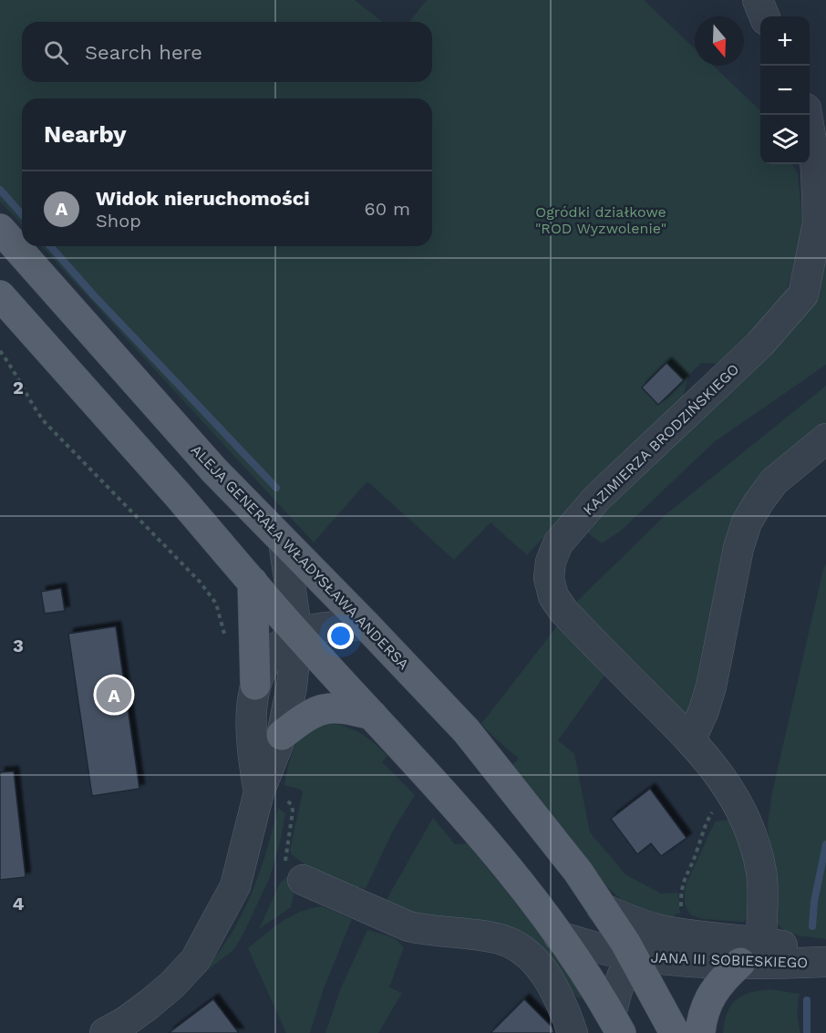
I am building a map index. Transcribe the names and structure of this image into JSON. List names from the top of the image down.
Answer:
{
  "streets": {
    "main road": ["ALEJA GENERAŁA WŁADYSŁAWA ANDERSA"],
    "street": ["KAZIMIERZA BRODZIŃSKIEGO", "JANA III SOBIESKIEGO"]
  },
  "crossings": [
    ["KAZIMIERZA BRODZIŃSKIEGO", "JANA III SOBIESKIEGO"],
    ["ALEJA GENERAŁA WŁADYSŁAWA ANDERSA", "JANA III SOBIESKIEGO"]
  ],
  "parks": ["Ogródki działkowe \"ROD Wyzwolenie\""],
  "north": "bottom",
  "page": {
    "map_buttons": ["+", "−"],
    "search": "Search here",
    "heading": "Nearby",
    "list": [
      {
        "mark": "A",
        "name": "Widok nieruchomości",
        "note": "Shop",
        "value": "60 m"
      }
    ],
    "pins": "A"
  },
  "grid": {
    "rows": ["2", "3", "4"]
  }
}
